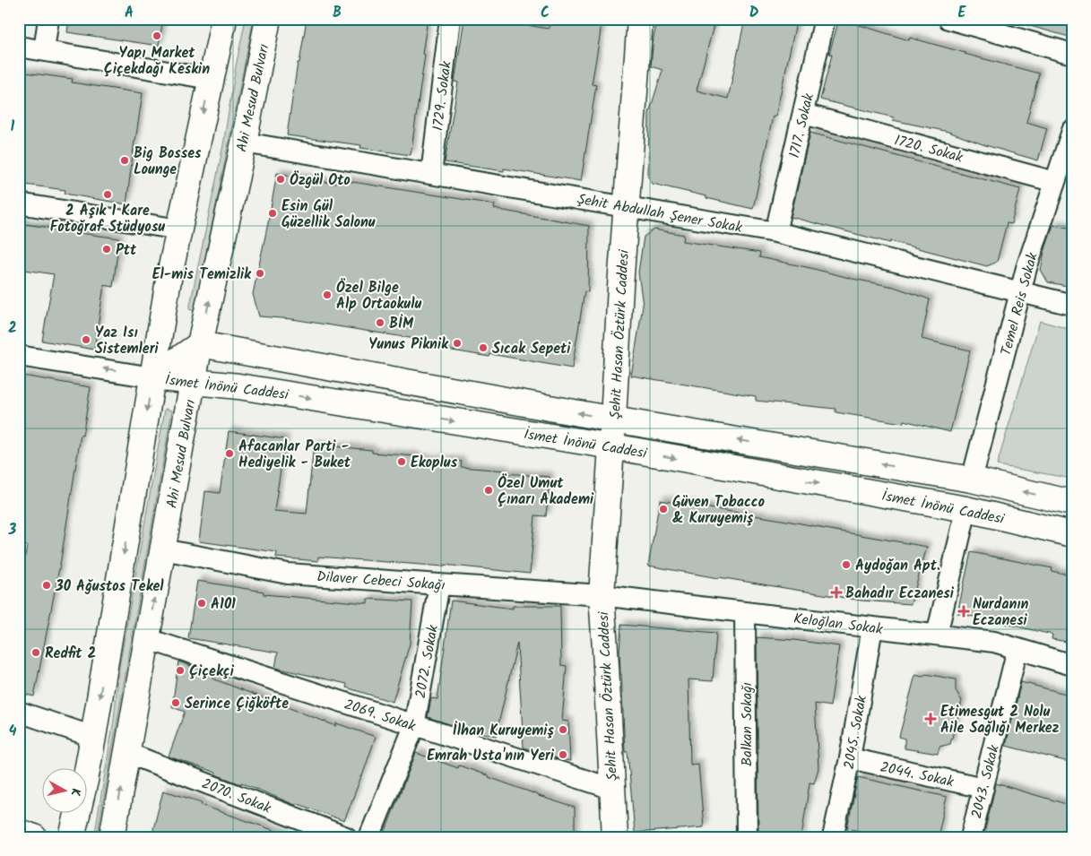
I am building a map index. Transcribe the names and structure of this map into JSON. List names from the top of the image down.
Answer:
{
  "streets": {
    "main road": ["Ahi Mesud Bulvarı", "Şehit Hasan Öztürk Caddesi", "İsmet İnönü Caddesi"],
    "street": [
      "1729. Sokak",
      "1717. Sokak",
      "1720. Sokak",
      "Şehit Abdullah Şener Sokak",
      "Temel Reis Sokak",
      "Dilaver Cebeci Sokağı",
      "Keloğlan Sokak",
      "2072. Sokak",
      "2069. Sokak",
      "Balkan Sokağı",
      "2045. Sokak",
      "2044. Sokak",
      "2043. Sokak",
      "2070. Sokak"
    ]
  },
  "crossings": [
    ["1729. Sokak", "Şehit Abdullah Şener Sokak"],
    ["Ahi Mesud Bulvarı", "Şehit Abdullah Şener Sokak"],
    ["Ahi Mesud Bulvarı", "İsmet İnönü Caddesi"],
    ["Ahi Mesud Bulvarı", "Dilaver Cebeci Sokağı"],
    ["Ahi Mesud Bulvarı", "2069. Sokak"],
    ["Ahi Mesud Bulvarı", "2070. Sokak"],
    ["1717. Sokak", "1720. Sokak"],
    ["1717. Sokak", "Şehit Abdullah Şener Sokak"],
    ["1720. Sokak", "Temel Reis Sokak"],
    ["Şehit Abdullah Şener Sokak", "Temel Reis Sokak"],
    ["Şehit Abdullah Şener Sokak", "Şehit Hasan Öztürk Caddesi"],
    ["Temel Reis Sokak", "İsmet İnönü Caddesi"],
    ["Şehit Hasan Öztürk Caddesi", "İsmet İnönü Caddesi"],
    ["Şehit Hasan Öztürk Caddesi", "Dilaver Cebeci Sokağı"],
    ["Şehit Hasan Öztürk Caddesi", "Keloğlan Sokak"],
    ["Şehit Hasan Öztürk Caddesi", "2069. Sokak"],
    ["Dilaver Cebeci Sokağı", "Keloğlan Sokak"],
    ["Dilaver Cebeci Sokağı", "2072. Sokak"],
    ["Keloğlan Sokak", "Balkan Sokağı"],
    ["Keloğlan Sokak", "2045. Sokak"],
    ["Keloğlan Sokak", "2043. Sokak"],
    ["2072. Sokak", "2069. Sokak"],
    ["2045. Sokak", "2044. Sokak"],
    ["2044. Sokak", "2043. Sokak"]
  ],
  "places": {
    "other": [
      "Yapı Market Çiçekdağı Keskin",
      "Big Bosses Lounge",
      "Özgül Oto",
      "2 Aşık 1 Kare Fotoğraf Stüdyosu",
      "Esin Gül Güzellik Salonu",
      "Ptt",
      "El-mis Temizlik",
      "Özel Bilge Alp Ortaokulu",
      "BİM",
      "Yaz Isı Sistemleri",
      "Yunus Piknik",
      "Sıcak Sepeti",
      "Afacanlar Parti - Hediyelik - Buket",
      "Ekoplus",
      "Özel Umut Çınarı Akademi",
      "Güven Tobacco & Kuruyemiş",
      "Aydoğan Apt.",
      "30 Ağustos Tekel",
      "A101",
      "Redfit 2",
      "Çiçekçi",
      "Serince Çiğköfte",
      "İlhan Kuruyemiş",
      "Emrah Usta'nın Yeri"
    ],
    "health": ["Bahadır Eczanesi", "Nurdanın Eczanesi", "Etimesgut 2 Nolu Aile Sağlığı Merkez"]
  },
  "north": "right",
  "grid": {
    "columns": [
      "A",
      "B",
      "C",
      "D",
      "E"
    ],
    "rows": [
      "1",
      "2",
      "3",
      "4"
    ]
  }
}
